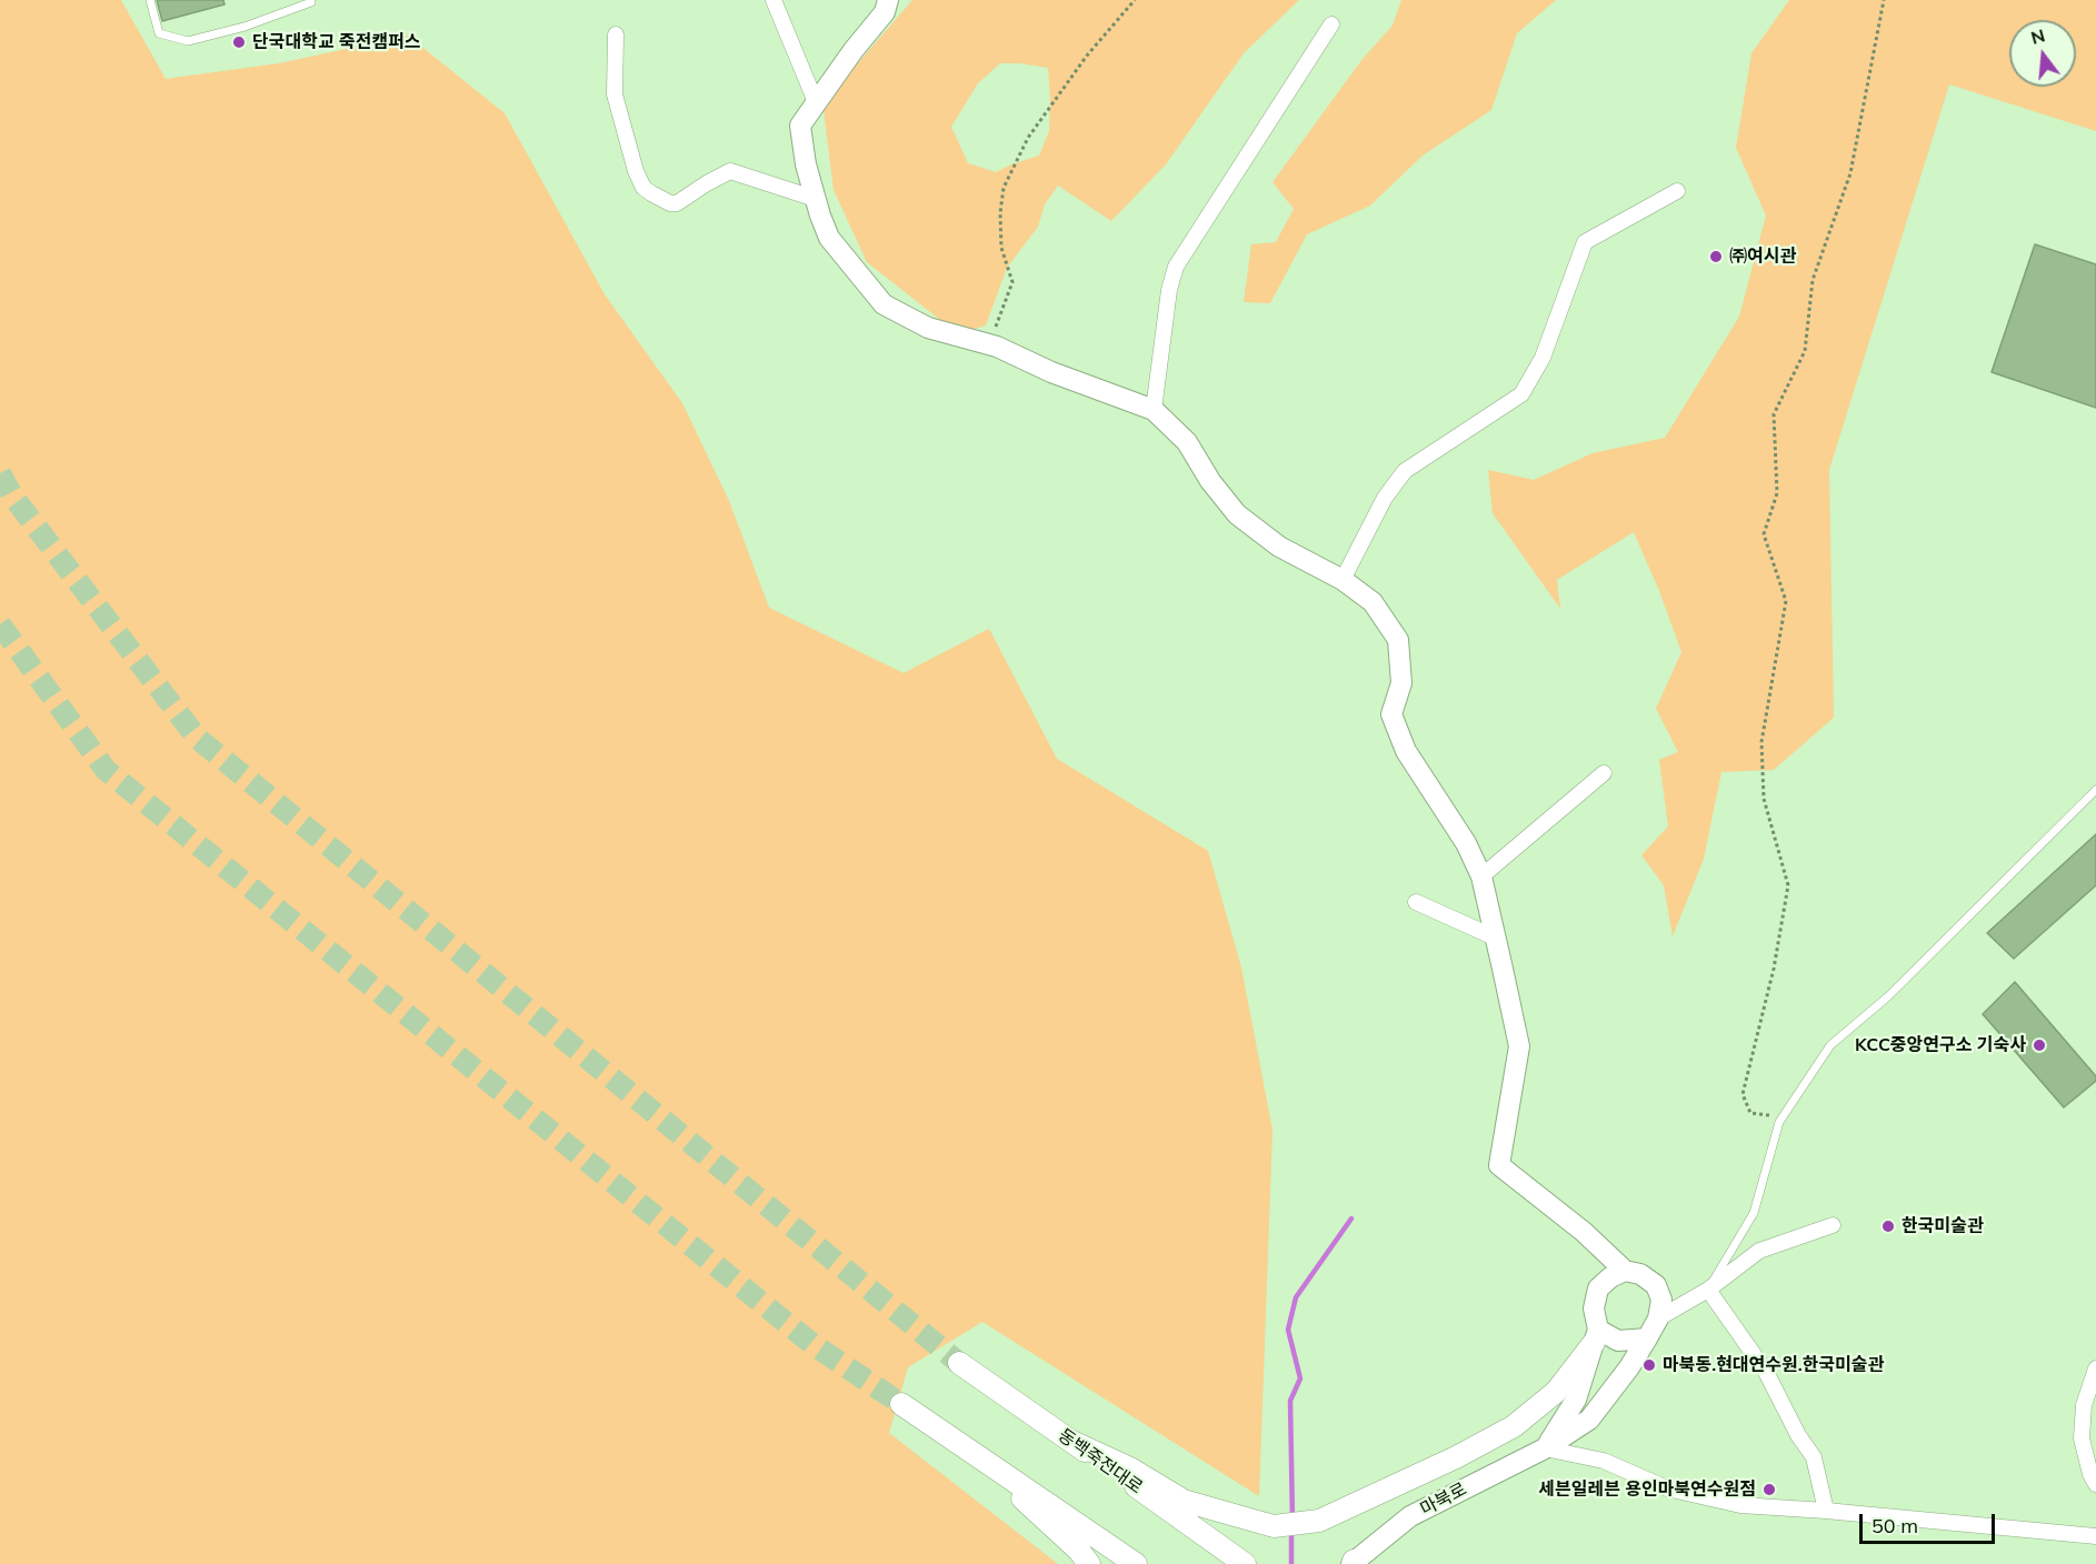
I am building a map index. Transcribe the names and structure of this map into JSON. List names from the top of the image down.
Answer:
{
  "streets": {
    "main road": ["동백죽전대로"],
    "street": ["마북로"]
  },
  "places": [
    "단국대학교 죽전캠퍼스",
    "㈜여시관",
    "KCC중앙연구소 기숙사",
    "한국미술관",
    "마북동.현대연수원.한국미술관",
    "세븐일레븐 용인마북연수원점"
  ],
  "scale_bar": "50 m",
  "north": "top"
}
